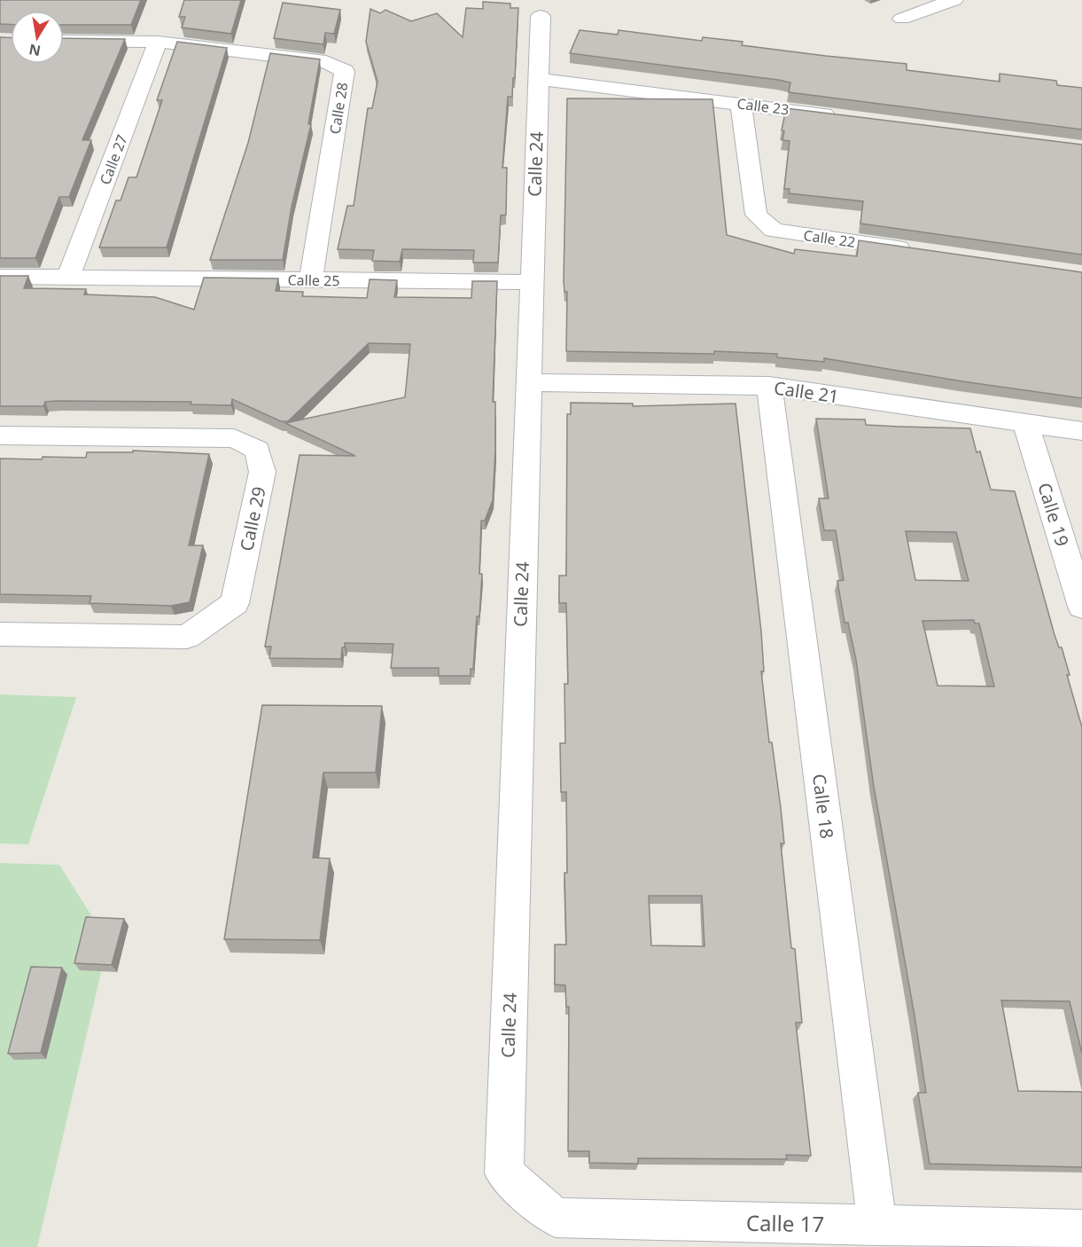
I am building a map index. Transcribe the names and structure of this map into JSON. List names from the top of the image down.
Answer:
{
  "streets": {
    "street": [
      "Calle 23",
      "Calle 28",
      "Calle 27",
      "Calle 24",
      "Calle 22",
      "Calle 25",
      "Calle 21",
      "Calle 19",
      "Calle 29",
      "Calle 18",
      "Calle 17"
    ]
  },
  "crossings": [
    ["Calle 23", "Calle 24"],
    ["Calle 23", "Calle 22"],
    ["Calle 28", "Calle 27"],
    ["Calle 28", "Calle 25"],
    ["Calle 27", "Calle 25"],
    ["Calle 24", "Calle 25"],
    ["Calle 24", "Calle 21"],
    ["Calle 24", "Calle 17"],
    ["Calle 21", "Calle 19"],
    ["Calle 21", "Calle 18"],
    ["Calle 18", "Calle 17"]
  ],
  "north": "bottom"
}
